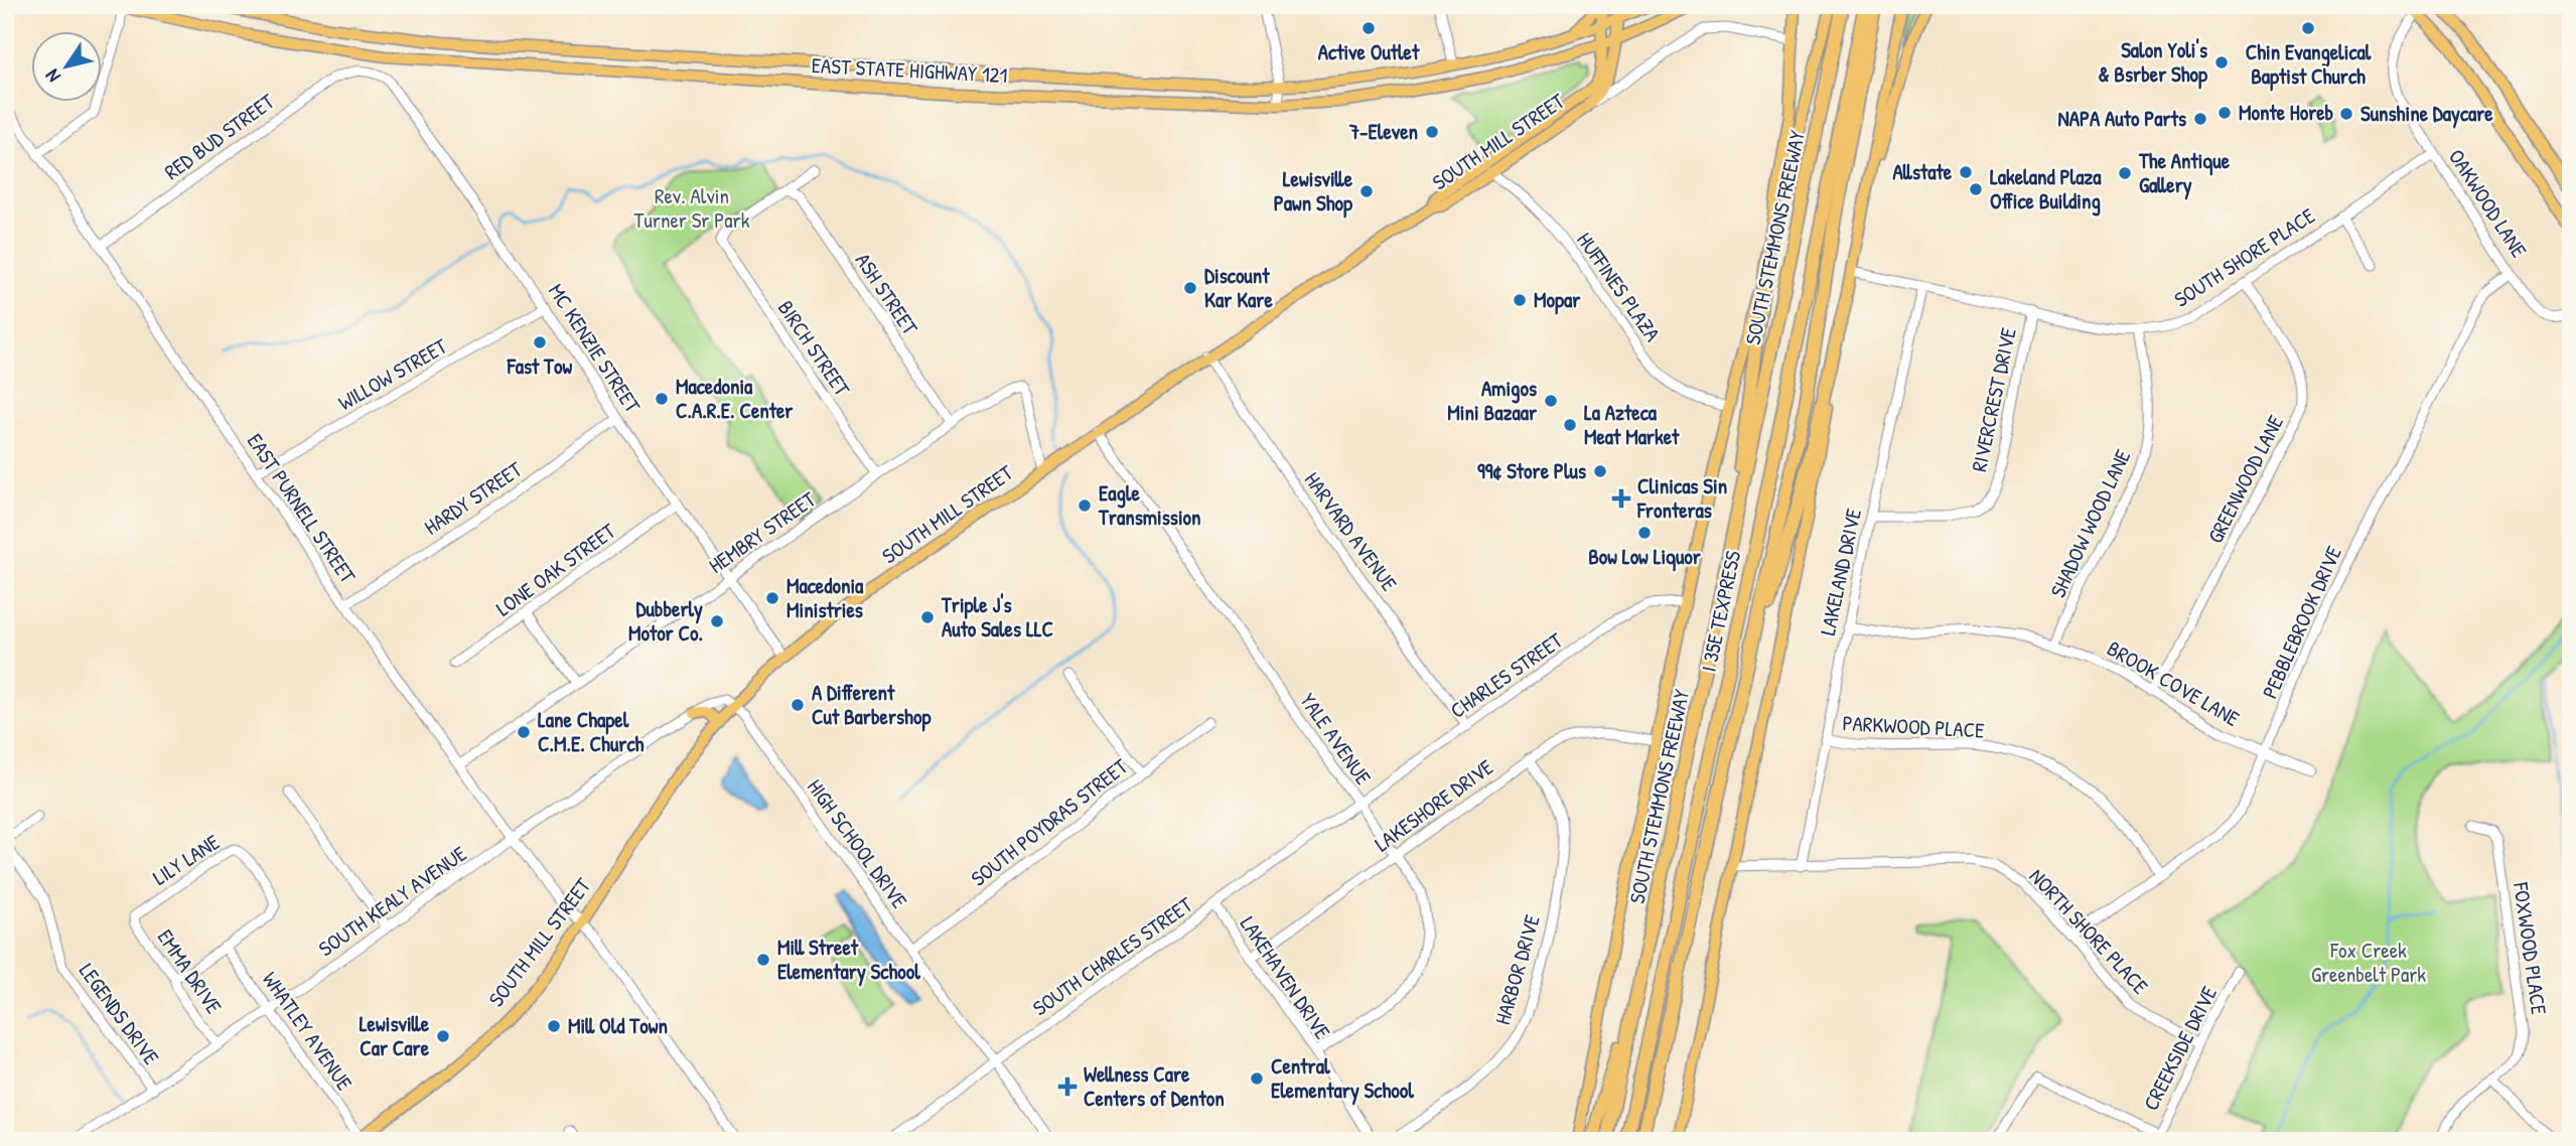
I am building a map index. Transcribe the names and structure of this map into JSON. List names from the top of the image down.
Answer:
{
  "streets": {
    "highway": ["SOUTH STEMMONS FREEWAY", "I 35E TEXPRESS"],
    "main road": ["EAST STATE HIGHWAY 121", "SOUTH MILL STREET"],
    "street": [
      "RED BUD STREET",
      "OAKWOOD LANE",
      "SOUTH SHORE PLACE",
      "HUFFINES PLAZA",
      "ASH STREET",
      "MC KENZIE STREET",
      "BIRCH STREET",
      "WILLOW STREET",
      "RIVERCREST DRIVE",
      "GREENWOOD LANE",
      "HARDY STREET",
      "EAST PURNELL STREET",
      "SHADOW WOOD LANE",
      "HARVARD AVENUE",
      "HEMBRY STREET",
      "LONE OAK STREET",
      "LAKELAND DRIVE",
      "PEBBLEBROOK DRIVE",
      "CHARLES STREET",
      "BROOK COVE LANE",
      "PARKWOOD PLACE",
      "YALE AVENUE",
      "LAKESHORE DRIVE",
      "SOUTH POYDRAS STREET",
      "HIGH SCHOOL DRIVE",
      "LILY LANE",
      "SOUTH KEALY AVENUE",
      "NORTH SHORE PLACE",
      "FOXWOOD PLACE",
      "SOUTH CHARLES STREET",
      "HARBOR DRIVE",
      "EMMA DRIVE",
      "LAKEHAVEN DRIVE",
      "LEGENDS DRIVE",
      "WHATLEY AVENUE",
      "CREEKSIDE DRIVE"
    ]
  },
  "crossings": [
    ["EAST STATE HIGHWAY 121", "SOUTH MILL STREET"],
    ["RED BUD STREET", "MC KENZIE STREET"],
    ["RED BUD STREET", "EAST PURNELL STREET"],
    ["SOUTH MILL STREET", "SOUTH STEMMONS FREEWAY"],
    ["SOUTH MILL STREET", "HUFFINES PLAZA"],
    ["SOUTH MILL STREET", "MC KENZIE STREET"],
    ["SOUTH MILL STREET", "EAST PURNELL STREET"],
    ["SOUTH MILL STREET", "HARVARD AVENUE"],
    ["SOUTH MILL STREET", "HEMBRY STREET"],
    ["SOUTH MILL STREET", "YALE AVENUE"],
    ["SOUTH MILL STREET", "HIGH SCHOOL DRIVE"],
    ["SOUTH MILL STREET", "SOUTH KEALY AVENUE"],
    ["SOUTH MILL STREET", "WHATLEY AVENUE"],
    ["OAKWOOD LANE", "SOUTH SHORE PLACE"],
    ["OAKWOOD LANE", "PEBBLEBROOK DRIVE"],
    ["SOUTH STEMMONS FREEWAY", "HUFFINES PLAZA"],
    ["SOUTH STEMMONS FREEWAY", "CHARLES STREET"],
    ["SOUTH STEMMONS FREEWAY", "LAKESHORE DRIVE"],
    ["SOUTH SHORE PLACE", "RIVERCREST DRIVE"],
    ["SOUTH SHORE PLACE", "GREENWOOD LANE"],
    ["SOUTH SHORE PLACE", "SHADOW WOOD LANE"],
    ["SOUTH SHORE PLACE", "LAKELAND DRIVE"],
    ["ASH STREET", "BIRCH STREET"],
    ["ASH STREET", "HEMBRY STREET"],
    ["MC KENZIE STREET", "WILLOW STREET"],
    ["MC KENZIE STREET", "HARDY STREET"],
    ["MC KENZIE STREET", "HEMBRY STREET"],
    ["MC KENZIE STREET", "LONE OAK STREET"],
    ["BIRCH STREET", "HEMBRY STREET"],
    ["WILLOW STREET", "EAST PURNELL STREET"],
    ["RIVERCREST DRIVE", "LAKELAND DRIVE"],
    ["GREENWOOD LANE", "BROOK COVE LANE"],
    ["HARDY STREET", "EAST PURNELL STREET"],
    ["EAST PURNELL STREET", "HEMBRY STREET"],
    ["EAST PURNELL STREET", "SOUTH KEALY AVENUE"],
    ["SHADOW WOOD LANE", "BROOK COVE LANE"],
    ["HARVARD AVENUE", "CHARLES STREET"],
    ["LAKELAND DRIVE", "BROOK COVE LANE"],
    ["LAKELAND DRIVE", "PARKWOOD PLACE"],
    ["LAKELAND DRIVE", "NORTH SHORE PLACE"],
    ["PEBBLEBROOK DRIVE", "BROOK COVE LANE"],
    ["PEBBLEBROOK DRIVE", "PARKWOOD PLACE"],
    ["PEBBLEBROOK DRIVE", "NORTH SHORE PLACE"],
    ["CHARLES STREET", "YALE AVENUE"],
    ["CHARLES STREET", "SOUTH CHARLES STREET"],
    ["YALE AVENUE", "LAKESHORE DRIVE"],
    ["YALE AVENUE", "SOUTH CHARLES STREET"],
    ["YALE AVENUE", "LAKEHAVEN DRIVE"],
    ["LAKESHORE DRIVE", "HARBOR DRIVE"],
    ["LAKESHORE DRIVE", "LAKEHAVEN DRIVE"],
    ["SOUTH POYDRAS STREET", "HIGH SCHOOL DRIVE"],
    ["HIGH SCHOOL DRIVE", "SOUTH KEALY AVENUE"],
    ["HIGH SCHOOL DRIVE", "SOUTH CHARLES STREET"],
    ["LILY LANE", "EMMA DRIVE"],
    ["LILY LANE", "WHATLEY AVENUE"],
    ["SOUTH KEALY AVENUE", "EMMA DRIVE"],
    ["SOUTH KEALY AVENUE", "LEGENDS DRIVE"],
    ["SOUTH KEALY AVENUE", "WHATLEY AVENUE"],
    ["NORTH SHORE PLACE", "CREEKSIDE DRIVE"],
    ["SOUTH CHARLES STREET", "LAKEHAVEN DRIVE"]
  ],
  "parks": ["Rev. Alvin Turner Sr Park", "Fox Creek Greenbelt Park"],
  "places": {
    "other": [
      "Active Outlet",
      "Chin Evangelical Baptist Church",
      "Salon Yoli's & Bsrber Shop",
      "Monte Horeb",
      "Sunshine Daycare",
      "NAPA Auto Parts",
      "7-Eleven",
      "Allstate",
      "The Antique Gallery",
      "Lakeland Plaza Office Building",
      "Lewisville Pawn Shop",
      "Discount Kar Kare",
      "Mopar",
      "Fast Tow",
      "Macedonia C.A.R.E. Center",
      "Amigos Mini Bazaar",
      "La Azteca Meat Market",
      "99¢ Store Plus",
      "Eagle Transmission",
      "Bow Low Liquor",
      "Macedonia Ministries",
      "Triple J's Auto Sales LLC",
      "Dubberly Motor Co.",
      "A Different Cut Barbershop",
      "Lane Chapel C.M.E. Church",
      "Mill Street Elementary School",
      "Mill Old Town",
      "Lewisville Car Care",
      "Central Elementary School"
    ],
    "health": ["Clinicas Sin Fronteras", "Wellness Care Centers of Denton"]
  },
  "north": "bottom left"
}
